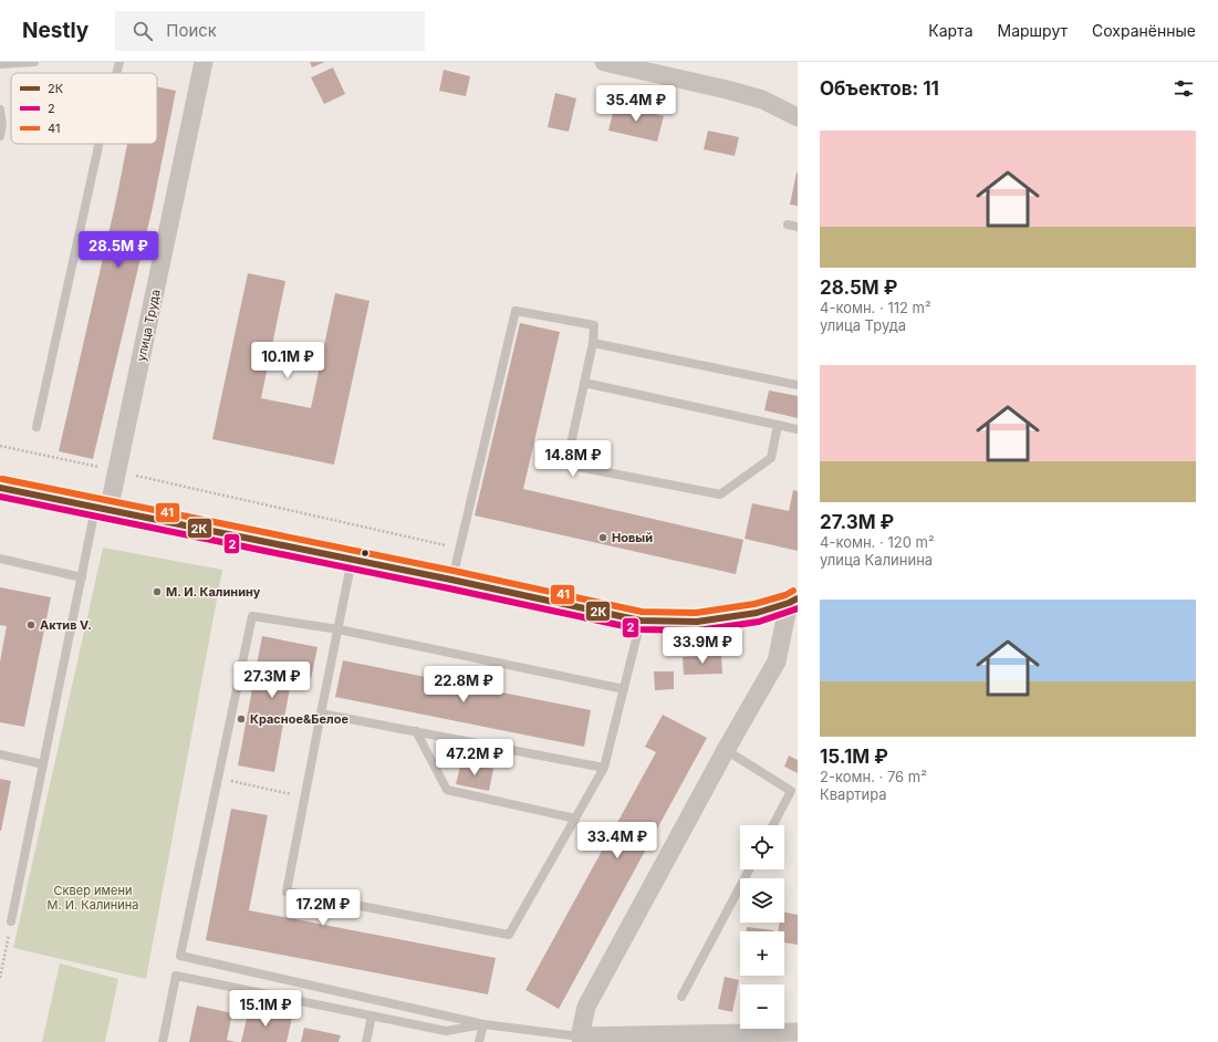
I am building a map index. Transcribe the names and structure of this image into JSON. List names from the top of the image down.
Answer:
{
  "streets": {
    "street": ["улица Труда"]
  },
  "parks": ["Сквер имени М. И. Калинина"],
  "places": [
    "Новый",
    "М. И. Калинину",
    "Актив V.",
    "Красное&Белое"
  ],
  "lines": ["transit line 41", "transit line 2К", "transit line 2"],
  "legend": ["2К", "2", "41"],
  "page": {
    "header": "Nestly",
    "search": "Поиск",
    "nav": ["Карта", "Маршрут", "Сохранённые"],
    "heading": "Объектов: 11",
    "price": [
      "35.4M ₽",
      "28.5M ₽",
      "10.1M ₽",
      "14.8M ₽",
      "33.9M ₽",
      "27.3M ₽",
      "22.8M ₽",
      "47.2M ₽",
      "33.4M ₽",
      "17.2M ₽",
      "15.1M ₽"
    ],
    "list": [
      {
        "name": "28.5M ₽",
        "note": "4-комн. · 112 m² · улица Труда"
      },
      {
        "name": "27.3M ₽",
        "note": "4-комн. · 120 m² · улица Калинина"
      },
      {
        "name": "15.1M ₽",
        "note": "2-комн. · 76 m² · Квартира"
      }
    ],
    "map_buttons": ["+", "−"]
  }
}
